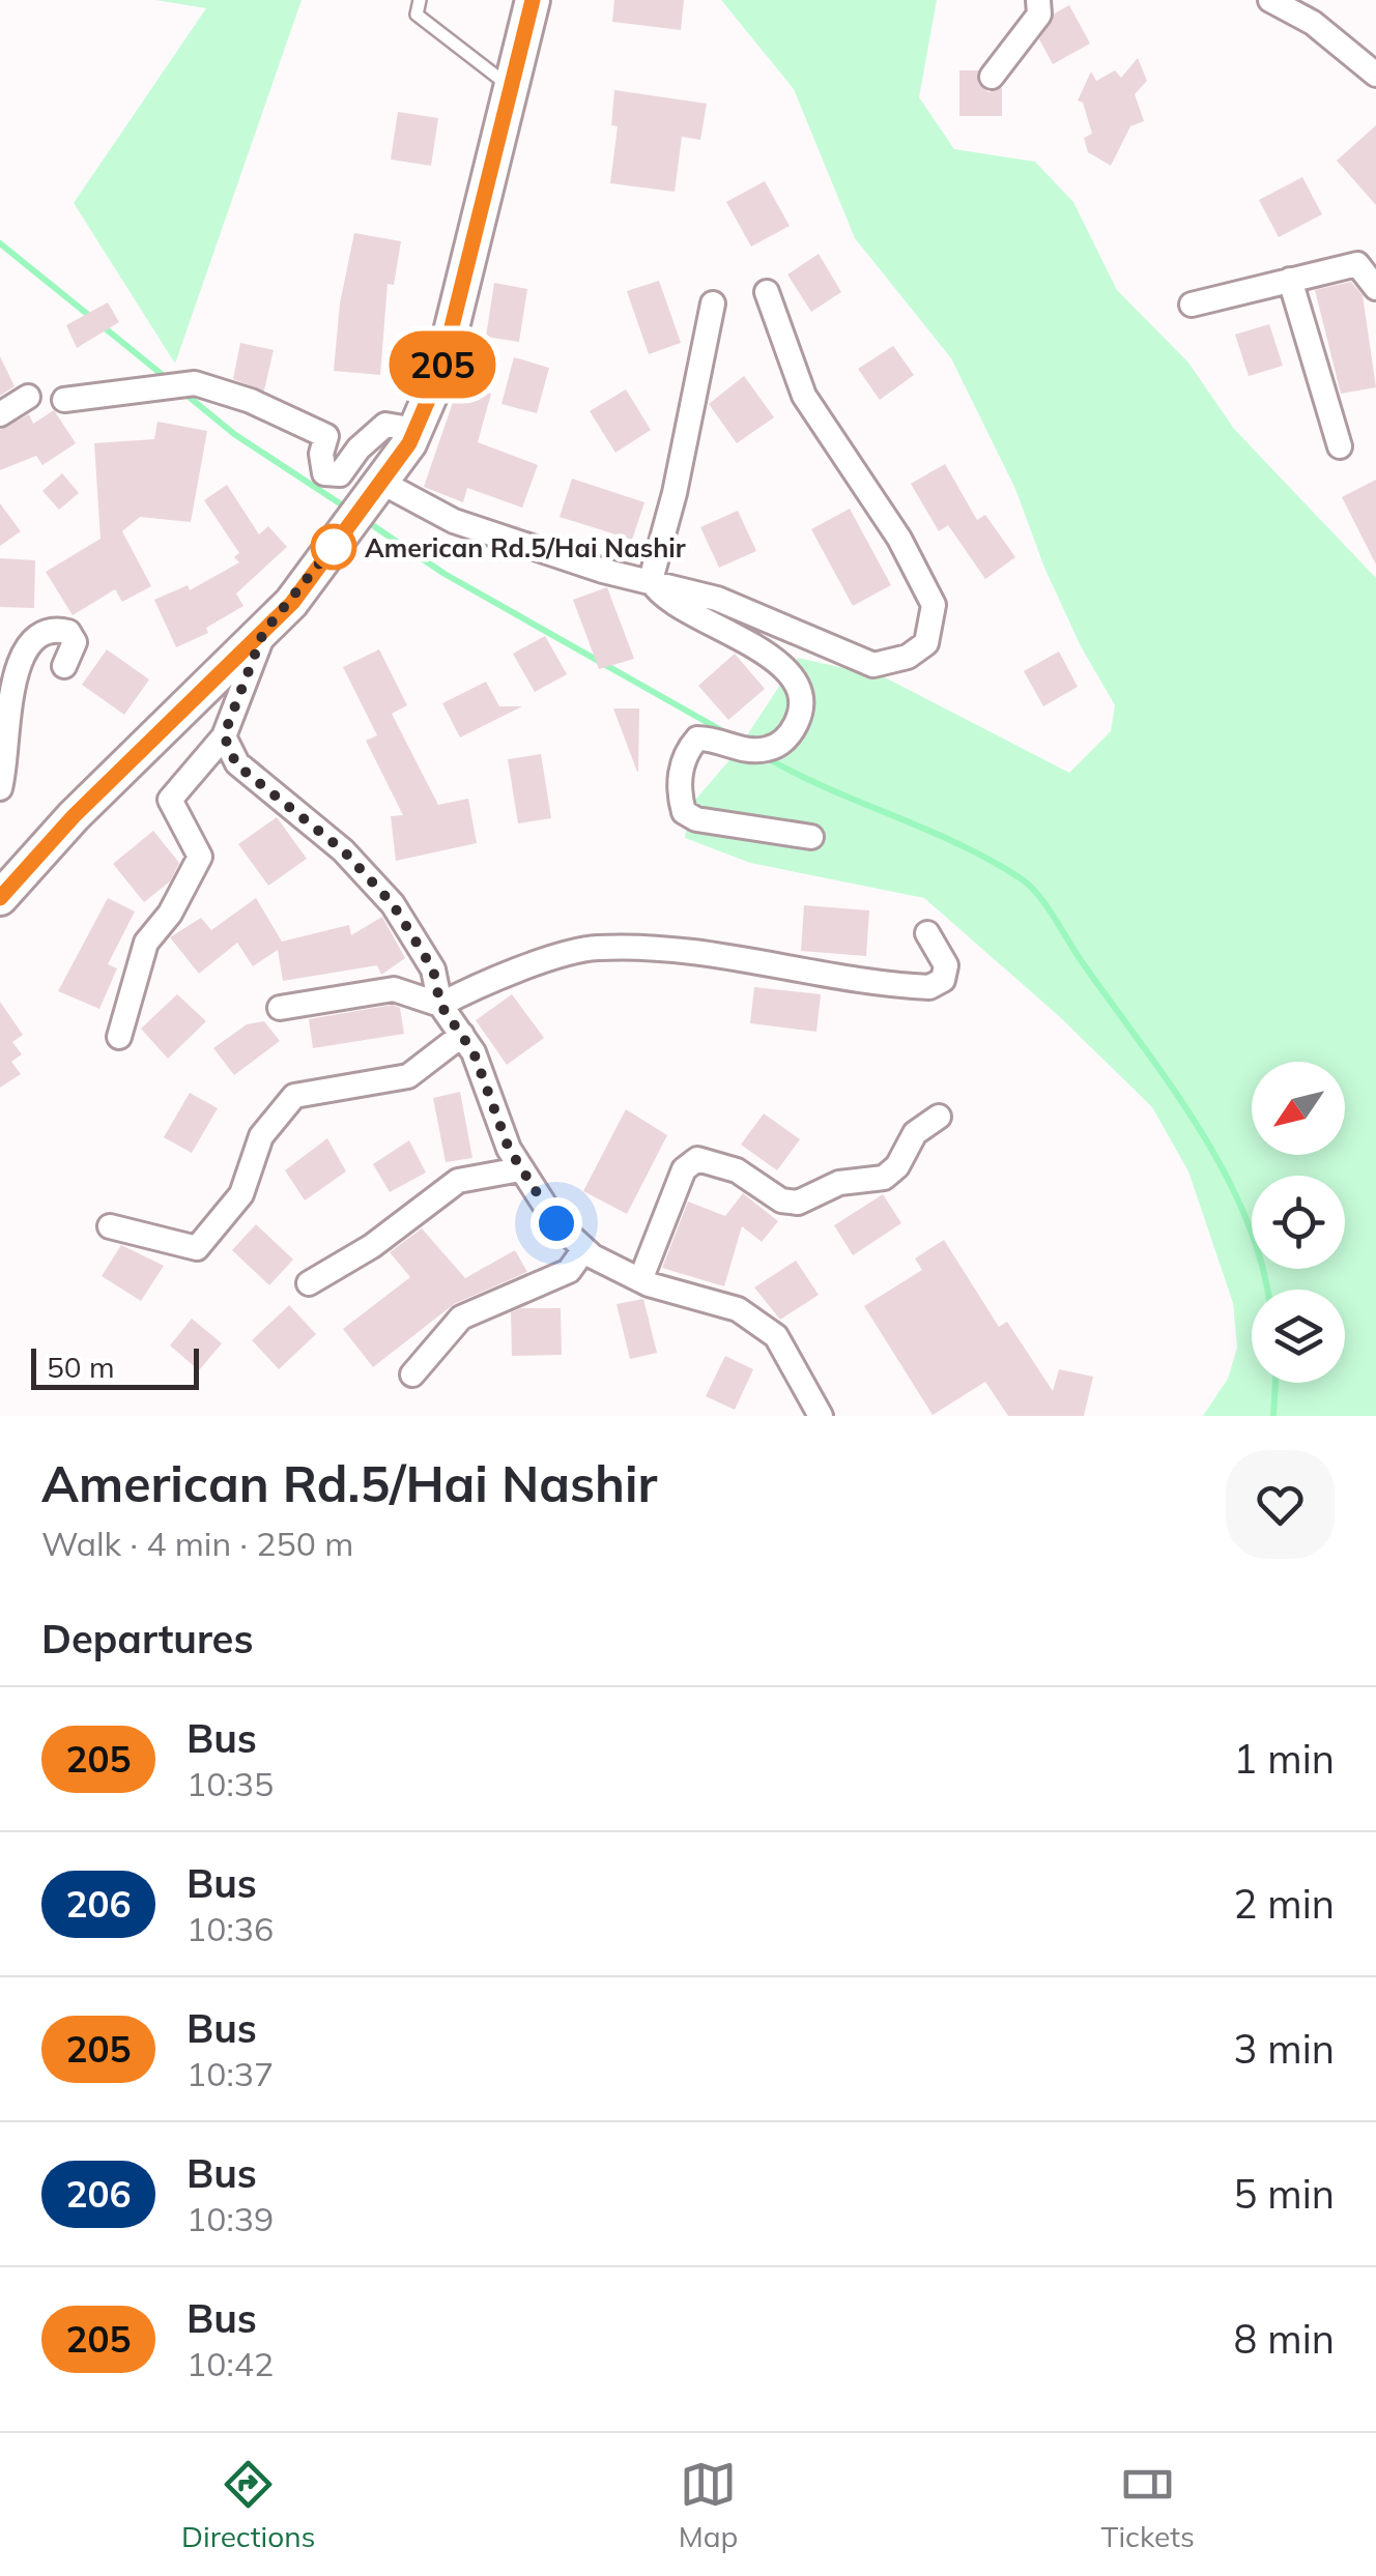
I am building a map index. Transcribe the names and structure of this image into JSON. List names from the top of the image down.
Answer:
{
  "places": ["American Rd.5/Hai Nashir"],
  "lines": ["bus line 205"],
  "scale_bar": "50 m",
  "north": "bottom left",
  "page": {
    "on_map": "205",
    "scale": "50 m",
    "heading": [
      ["American Rd.5/Hai Nashir", "Walk · 4 min · 250 m"],
      "Departures"
    ],
    "list": [
      {
        "mark": "205",
        "name": "Bus",
        "note": "10:35",
        "value": "1 min"
      },
      {
        "mark": "206",
        "name": "Bus",
        "note": "10:36",
        "value": "2 min"
      },
      {
        "mark": "205",
        "name": "Bus",
        "note": "10:37",
        "value": "3 min"
      },
      {
        "mark": "206",
        "name": "Bus",
        "note": "10:39",
        "value": "5 min"
      },
      {
        "mark": "205",
        "name": "Bus",
        "note": "10:42",
        "value": "8 min"
      }
    ],
    "tabs": ["Directions", "Map", "Tickets"]
  }
}
